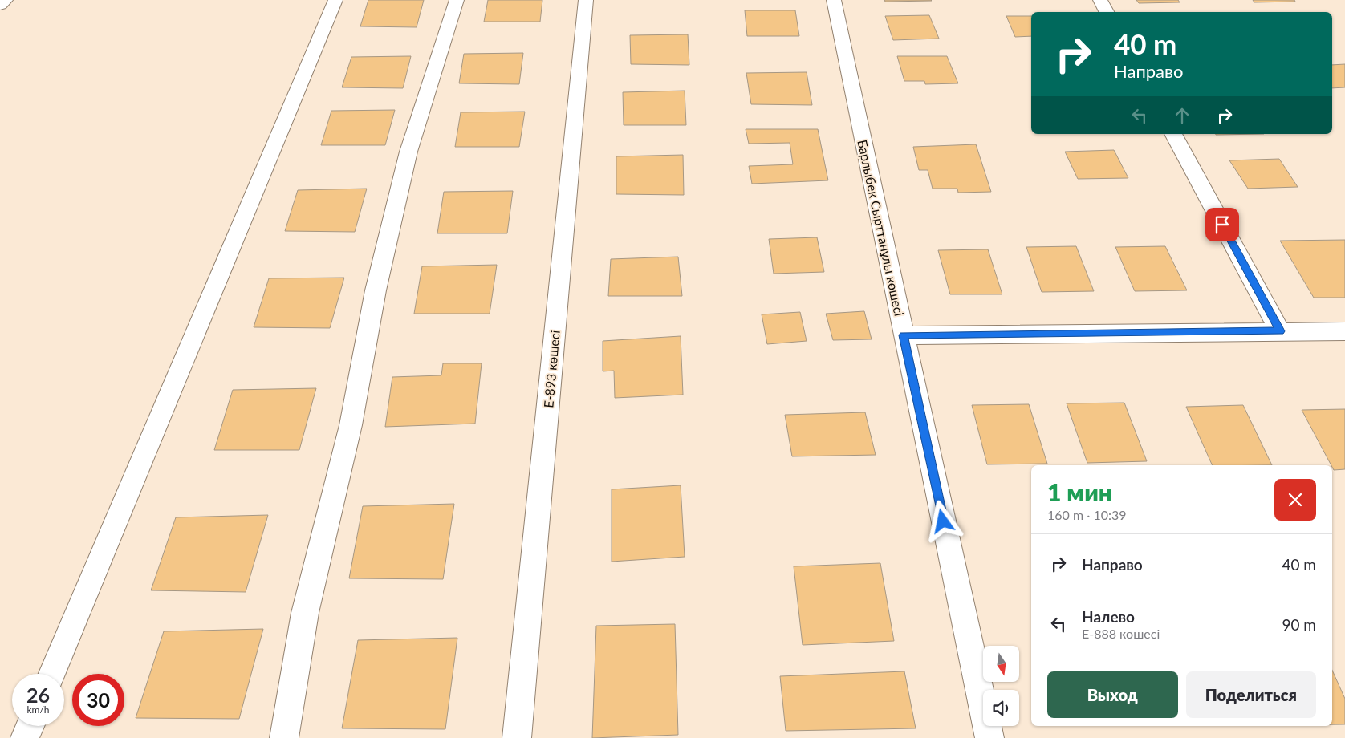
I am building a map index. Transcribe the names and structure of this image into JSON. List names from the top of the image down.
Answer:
{
  "streets": {
    "street": ["Барлыбек Сырттанұлы көшесі", "Е-893 көшесі"]
  },
  "north": "bottom",
  "page": {
    "turn": ["40 m", "Направо"],
    "heading": ["1 мин", "160 m · 10:39"],
    "list": [
      {
        "name": "Направо",
        "value": "40 m"
      },
      {
        "name": "Налево",
        "note": "Е-888 көшесі",
        "value": "90 m"
      }
    ],
    "buttons": ["Выход", "Поделиться"],
    "speed": "26 km/h",
    "limit": "30"
  }
}
